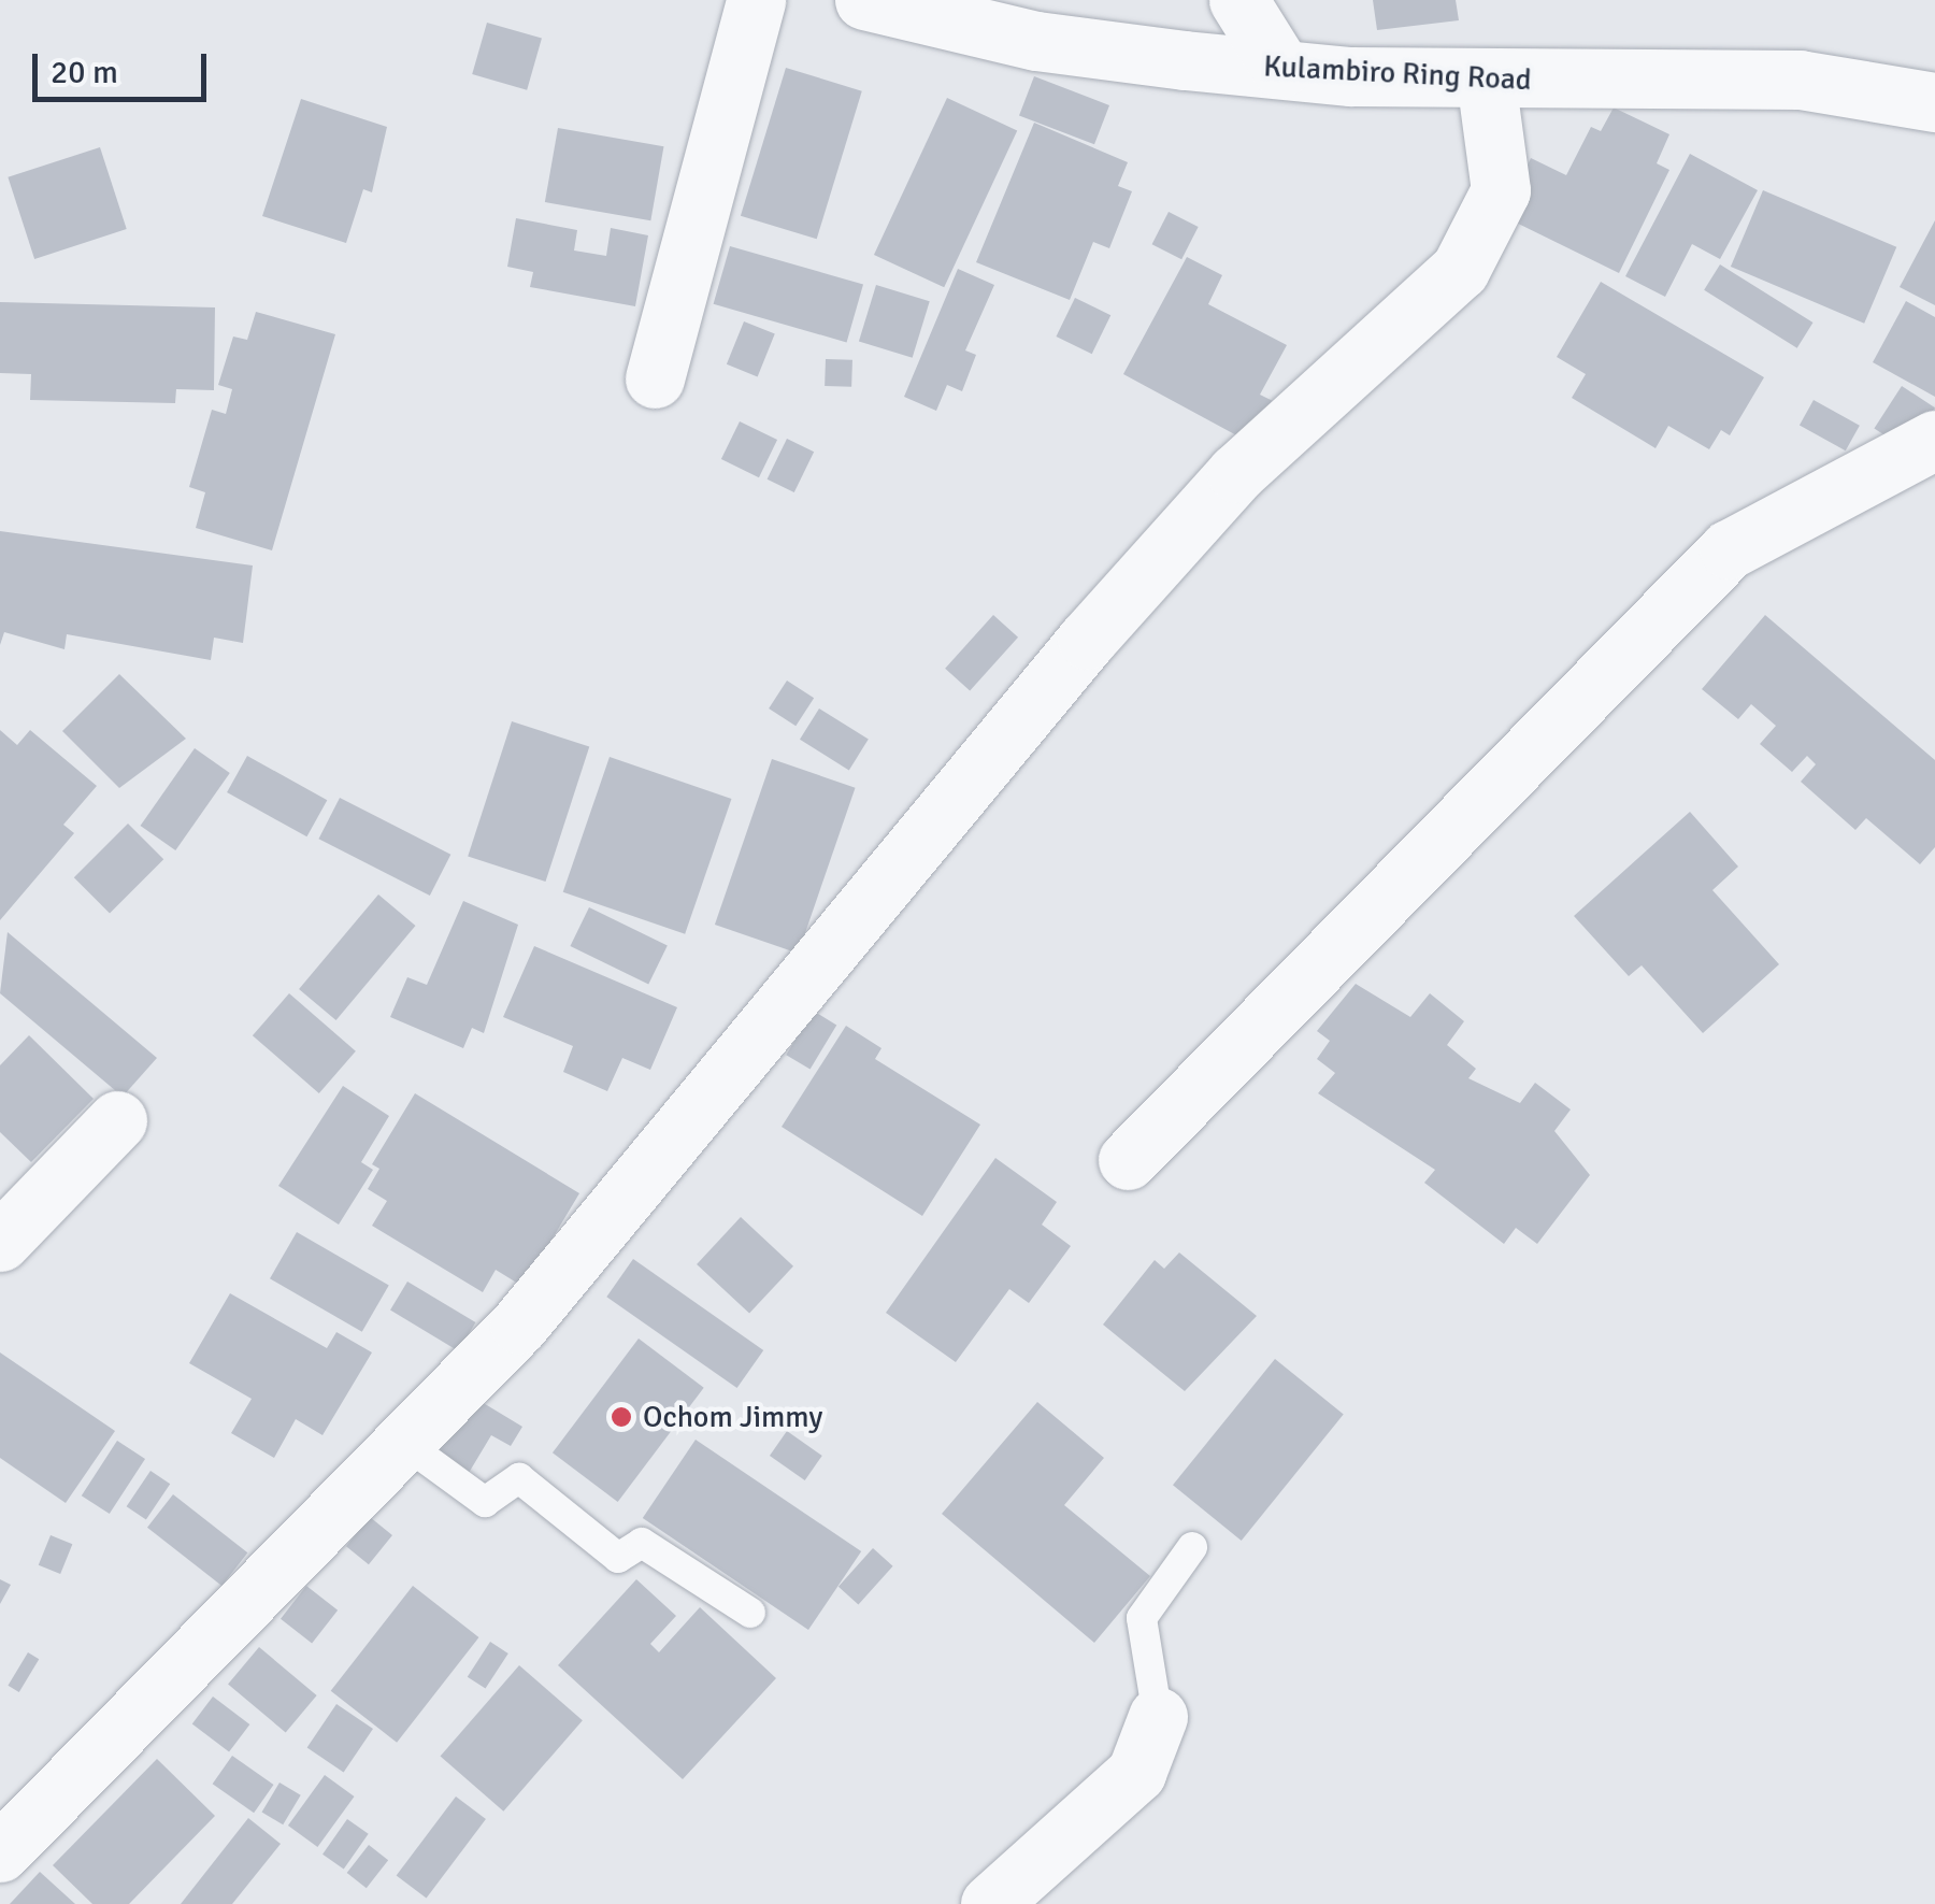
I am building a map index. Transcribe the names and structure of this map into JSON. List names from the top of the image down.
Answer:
{
  "streets": {
    "street": ["Kulambiro Ring Road"]
  },
  "places": ["Ochom Jimmy"],
  "scale_bar": "20 m"
}
